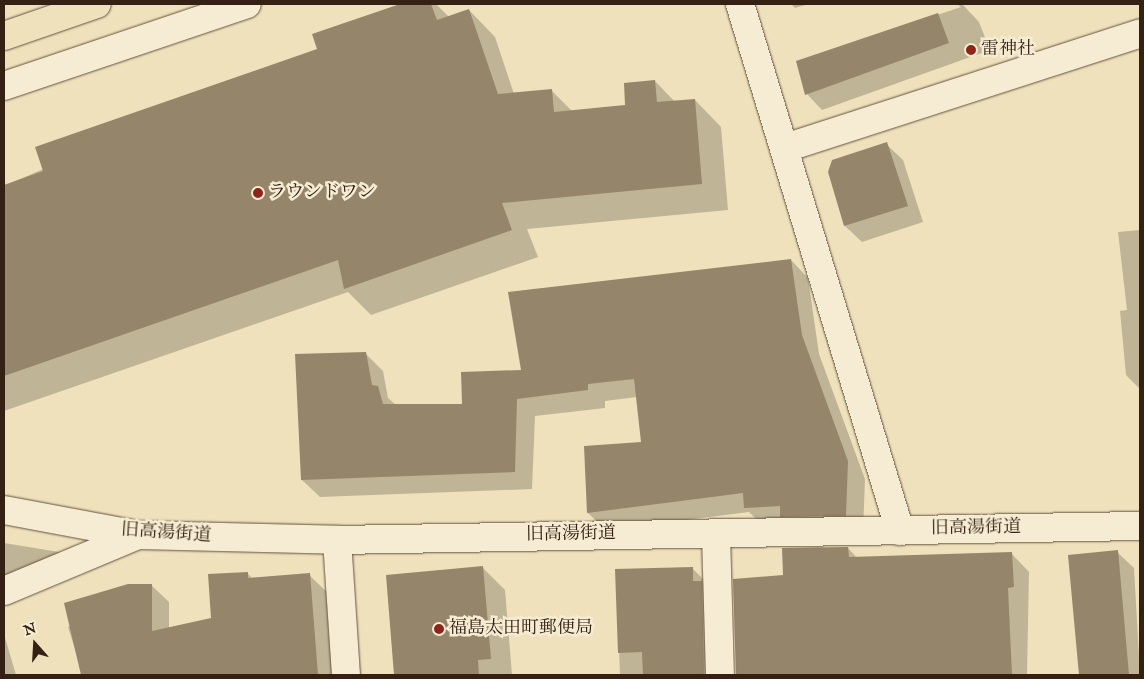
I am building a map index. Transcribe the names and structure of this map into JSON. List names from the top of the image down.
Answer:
{
  "streets": {
    "street": ["旧高湯街道"]
  },
  "places": ["雷神社", "ラウンドワン", "福島太田町郵便局"],
  "north": "top"
}
